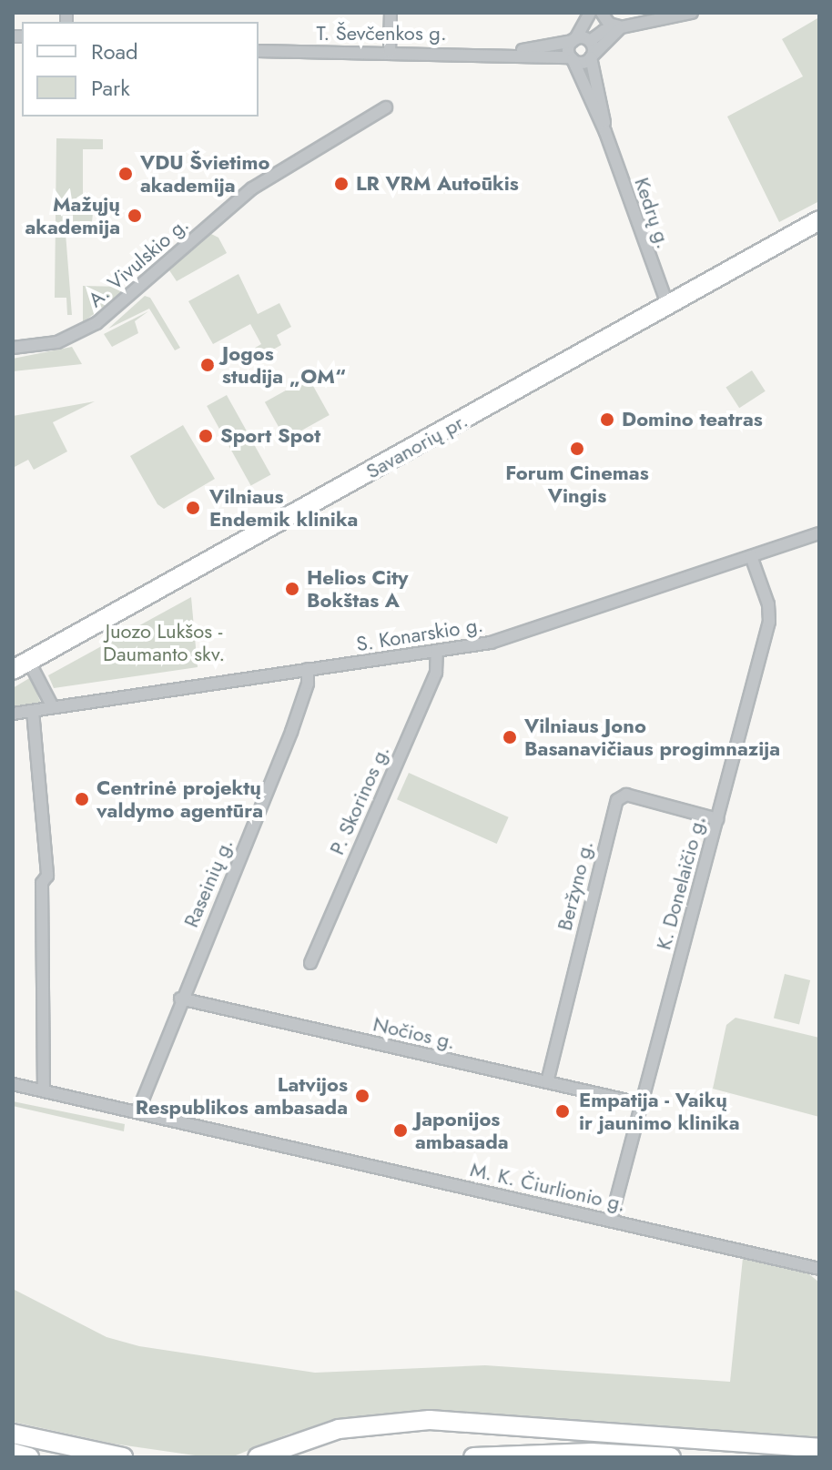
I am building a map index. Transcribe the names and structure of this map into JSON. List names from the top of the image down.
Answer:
{
  "streets": {
    "main road": ["Savanorių pr."],
    "street": [
      "T. Ševčenkos g.",
      "Kedrų g.",
      "A. Vivulskio g.",
      "S. Konarskio g.",
      "P. Skorinos g.",
      "Raseinių g.",
      "K. Donelaičio g.",
      "Beržyno g.",
      "Nočios g.",
      "M. K. Čiurlionio g."
    ]
  },
  "crossings": [
    ["T. Ševčenkos g.", "Kedrų g."],
    ["Kedrų g.", "Savanorių pr."],
    ["S. Konarskio g.", "P. Skorinos g."],
    ["S. Konarskio g.", "Raseinių g."],
    ["S. Konarskio g.", "K. Donelaičio g."],
    ["Raseinių g.", "Nočios g."],
    ["Raseinių g.", "M. K. Čiurlionio g."],
    ["K. Donelaičio g.", "Beržyno g."],
    ["K. Donelaičio g.", "Nočios g."],
    ["K. Donelaičio g.", "M. K. Čiurlionio g."],
    ["Beržyno g.", "Nočios g."]
  ],
  "parks": ["Juozo Lukšos - Daumanto skv."],
  "places": [
    "VDU Švietimo akademija",
    "LR VRM Autoūkis",
    "Mažųjų akademija",
    "Jogos studija „OM“",
    "Domino teatras",
    "Sport Spot",
    "Forum Cinemas Vingis",
    "Vilniaus Endemik klinika",
    "Helios City Bokštas A",
    "Vilniaus Jono Basanavičiaus progimnazija",
    "Centrinė projektų valdymo agentūra",
    "Latvijos Respublikos ambasada",
    "Empatija - Vaikų ir jaunimo klinika",
    "Japonijos ambasada"
  ],
  "legend": ["Road", "Park"]
}
